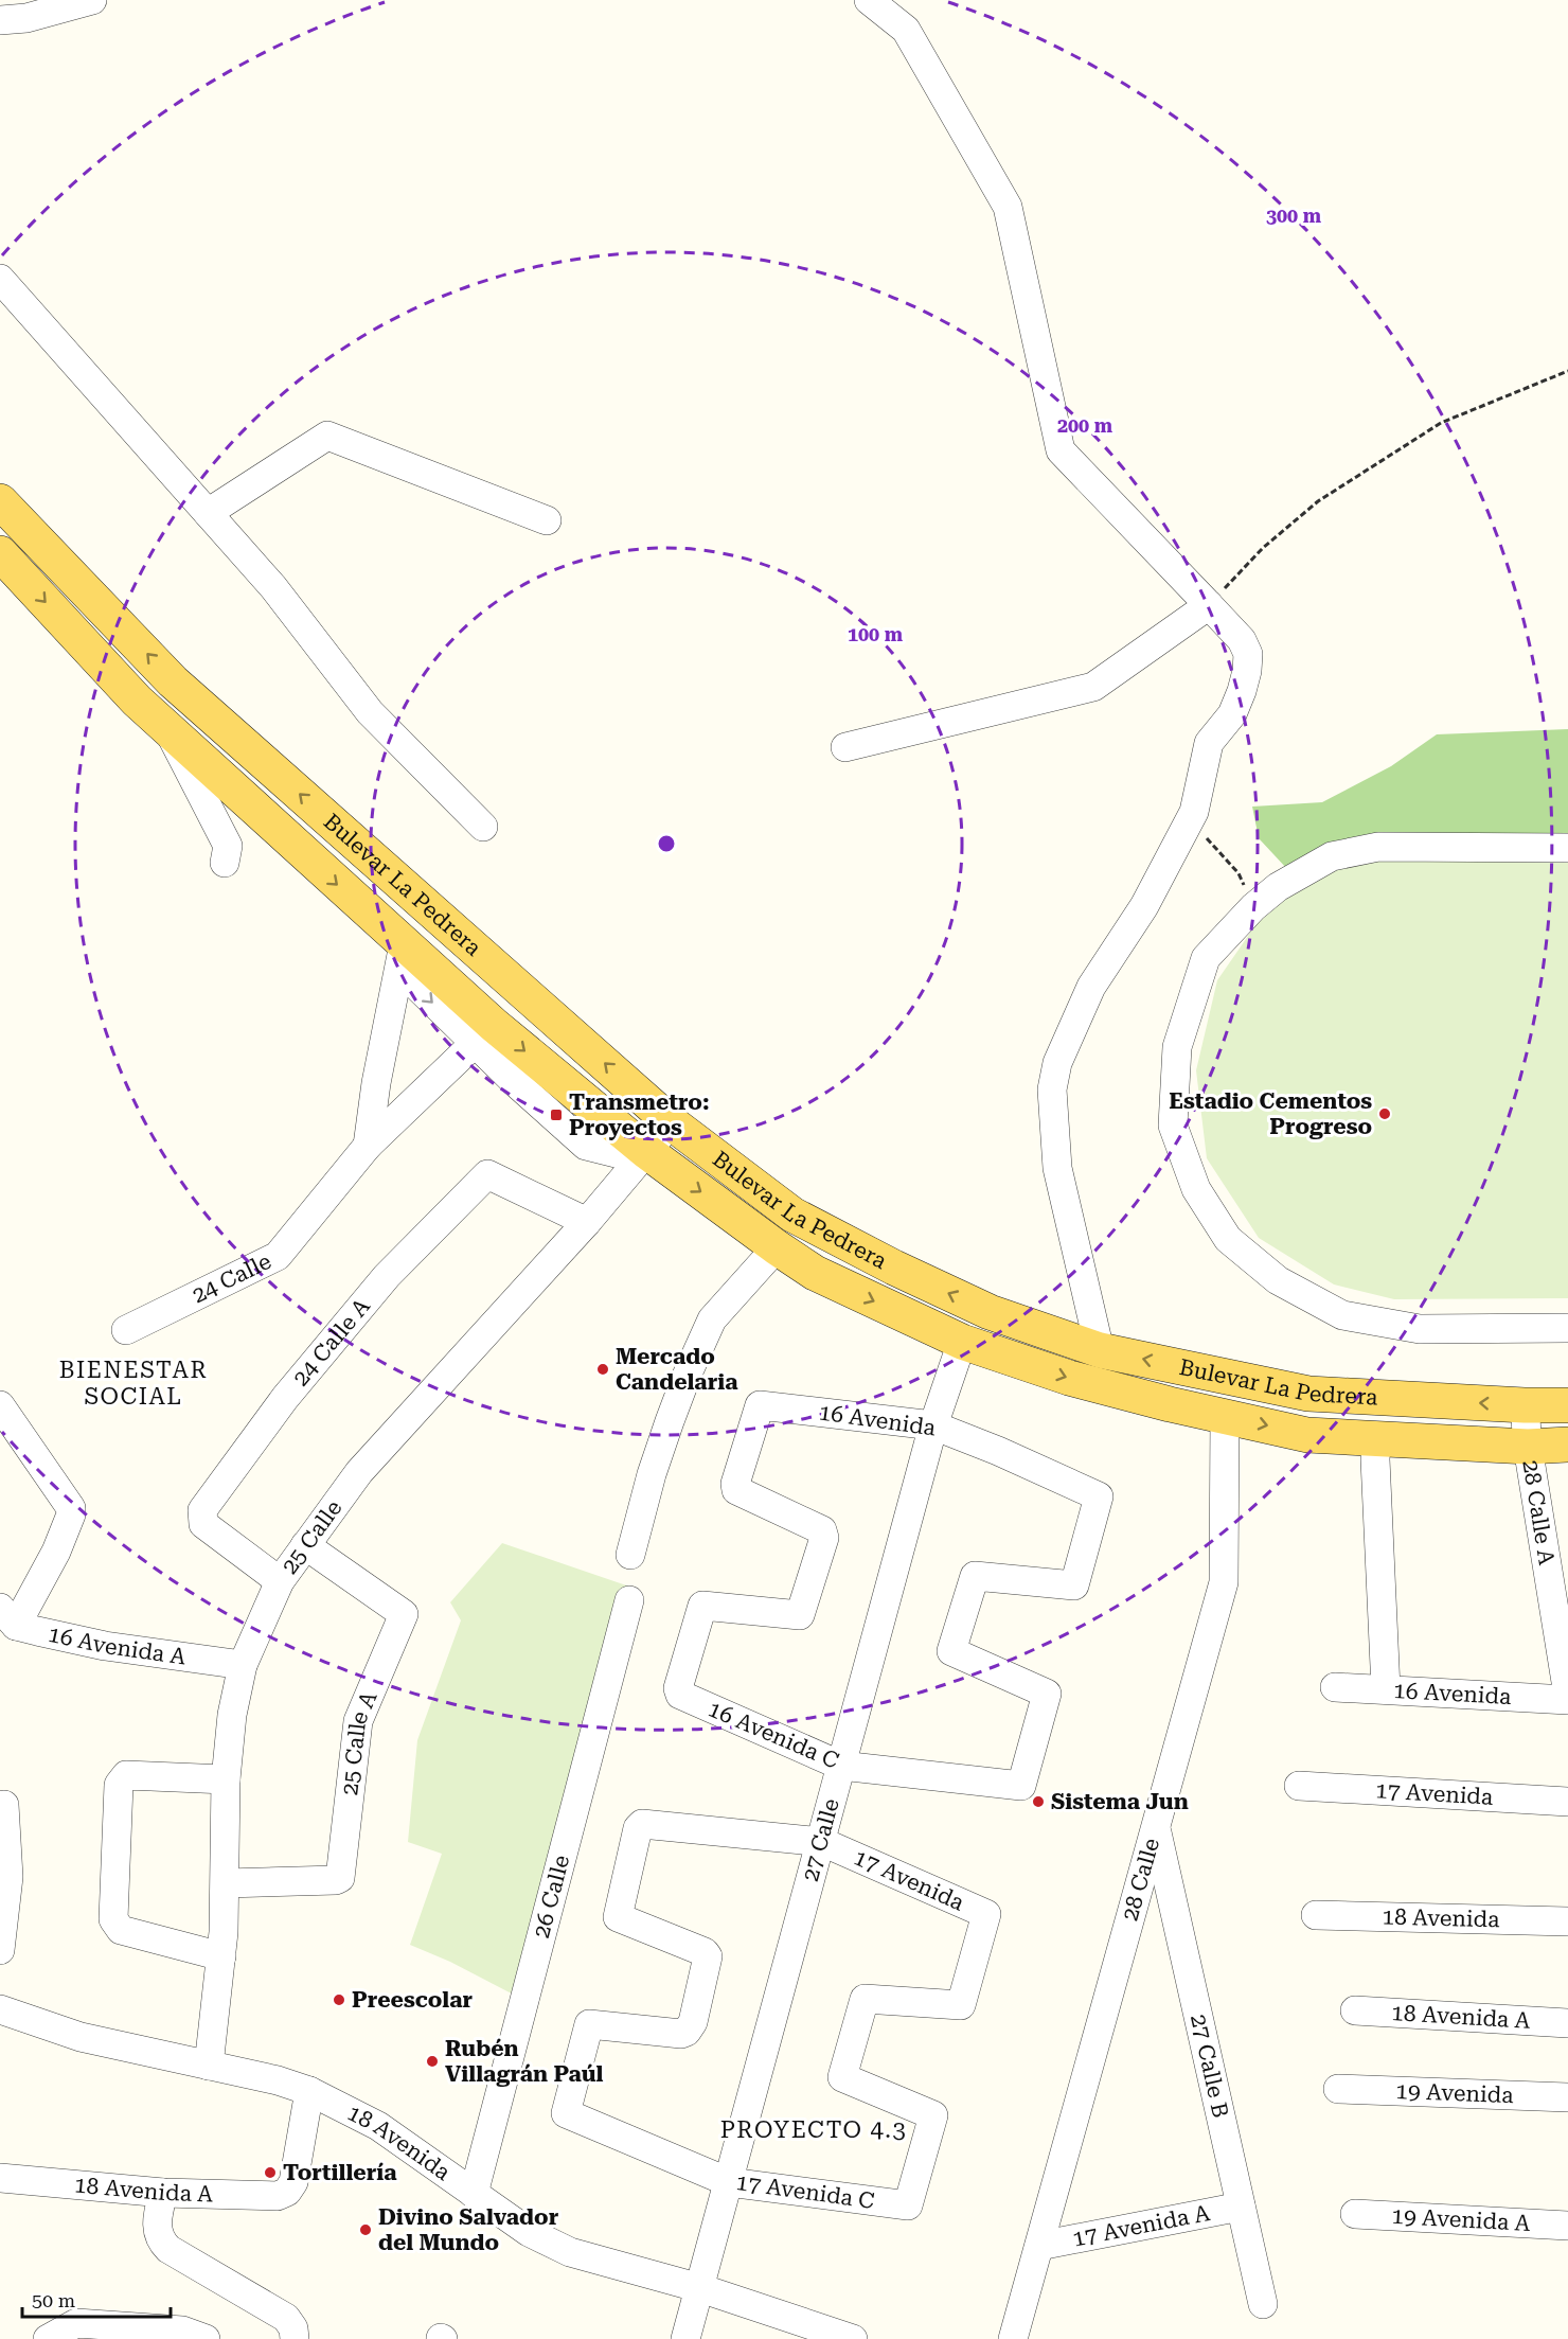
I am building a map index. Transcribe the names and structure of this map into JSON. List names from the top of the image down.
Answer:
{
  "streets": {
    "main road": ["Bulevar La Pedrera"],
    "street": [
      "24 Calle",
      "24 Calle A",
      "16 Avenida",
      "28 Calle A",
      "25 Calle",
      "16 Avenida A",
      "16 Avenida C",
      "25 Calle A",
      "17 Avenida",
      "27 Calle",
      "28 Calle",
      "26 Calle",
      "18 Avenida",
      "18 Avenida A",
      "27 Calle B",
      "19 Avenida",
      "17 Avenida C",
      "19 Avenida A",
      "17 Avenida A"
    ]
  },
  "crossings": [
    ["Bulevar La Pedrera", "24 Calle"],
    ["Bulevar La Pedrera", "28 Calle A"],
    ["Bulevar La Pedrera", "25 Calle"],
    ["Bulevar La Pedrera", "27 Calle"],
    ["Bulevar La Pedrera", "28 Calle"],
    ["24 Calle A", "25 Calle"],
    ["16 Avenida", "16 Avenida C"],
    ["16 Avenida", "27 Calle"],
    ["25 Calle", "16 Avenida A"],
    ["25 Calle", "25 Calle A"],
    ["25 Calle", "18 Avenida"],
    ["16 Avenida C", "27 Calle"],
    ["17 Avenida", "27 Calle"],
    ["17 Avenida", "17 Avenida C"],
    ["27 Calle", "18 Avenida"],
    ["27 Calle", "17 Avenida C"],
    ["28 Calle", "27 Calle B"],
    ["28 Calle", "17 Avenida A"],
    ["26 Calle", "18 Avenida"],
    ["18 Avenida", "18 Avenida A"],
    ["27 Calle B", "17 Avenida A"]
  ],
  "districts": ["BIENESTAR SOCIAL", "PROYECTO 4.3"],
  "places": {
    "other": [
      "Estadio Cementos Progreso",
      "Mercado Candelaria",
      "Sistema Jun",
      "Preescolar",
      "Rubén Villagrán Paúl",
      "Tortillería",
      "Divino Salvador del Mundo"
    ],
    "transit": ["Transmetro: Proyectos"]
  },
  "scale_bar": "50 m",
  "rings": ["300 m", "200 m", "100 m"]
}
